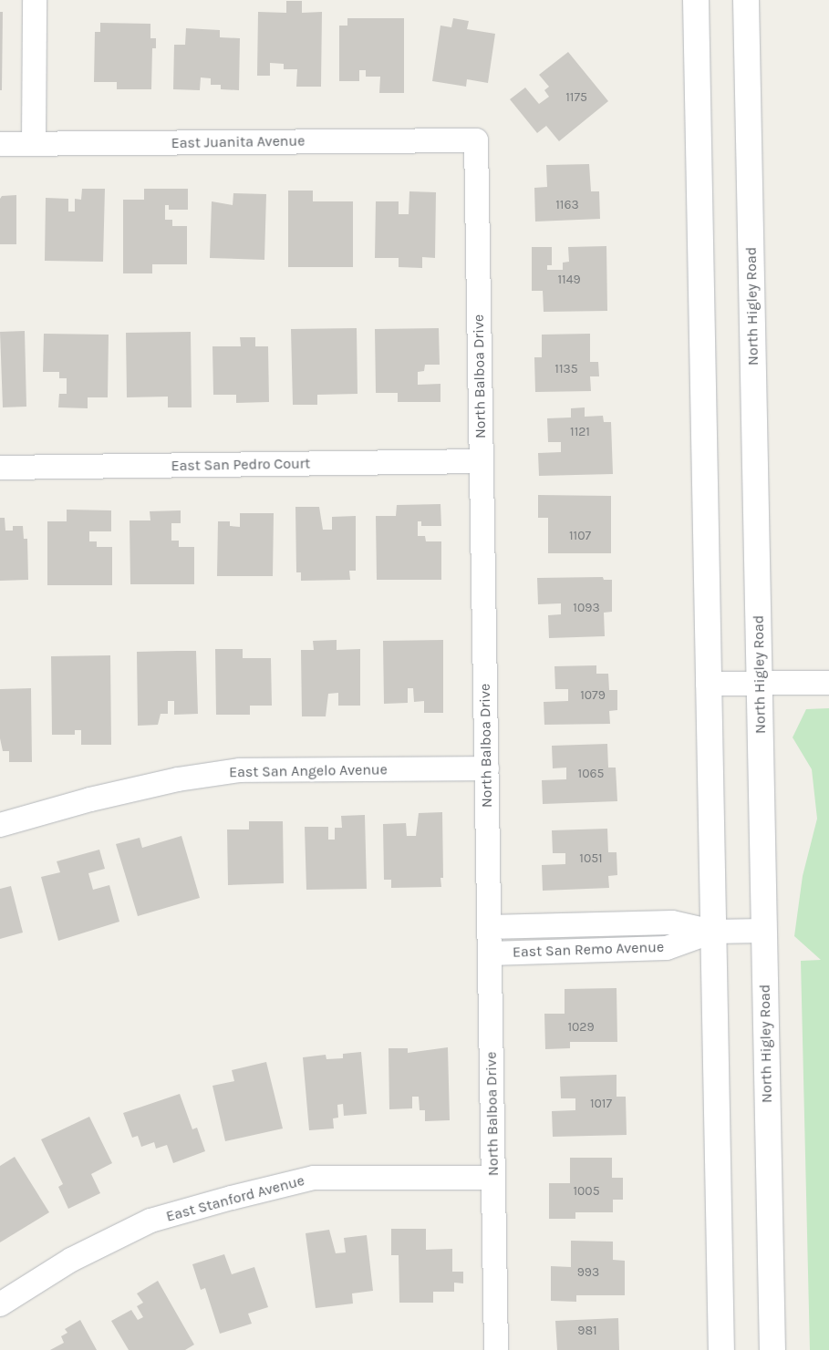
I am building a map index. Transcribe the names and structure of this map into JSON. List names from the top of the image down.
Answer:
{
  "streets": {
    "main road": ["North Higley Road"],
    "street": [
      "East Juanita Avenue",
      "North Balboa Drive",
      "East San Pedro Court",
      "East San Angelo Avenue",
      "East San Remo Avenue",
      "East Stanford Avenue"
    ]
  },
  "crossings": [
    ["East Juanita Avenue", "North Balboa Drive"],
    ["North Higley Road", "East San Remo Avenue"],
    ["North Balboa Drive", "East San Pedro Court"],
    ["North Balboa Drive", "East San Angelo Avenue"],
    ["North Balboa Drive", "East San Remo Avenue"],
    ["North Balboa Drive", "East Stanford Avenue"]
  ],
  "house_numbers": [
    "1175",
    "1163",
    "1149",
    "1135",
    "1121",
    "1107",
    "1093",
    "1079",
    "1065",
    "1051",
    "1029",
    "1017",
    "1005",
    "993",
    "981"
  ]
}
